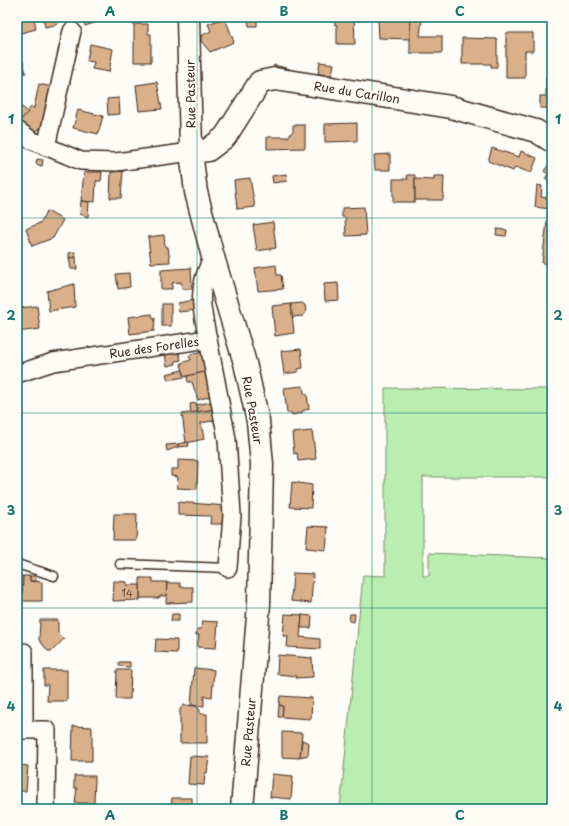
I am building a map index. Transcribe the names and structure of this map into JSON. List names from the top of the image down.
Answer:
{
  "streets": {
    "street": ["Rue du Carillon", "Rue Pasteur", "Rue des Forelles"]
  },
  "crossings": [
    ["Rue du Carillon", "Rue Pasteur"],
    ["Rue Pasteur", "Rue des Forelles"]
  ],
  "house_numbers": ["14"],
  "grid": {
    "columns": ["A", "B", "C"],
    "rows": [
      "1",
      "2",
      "3",
      "4"
    ]
  }
}
